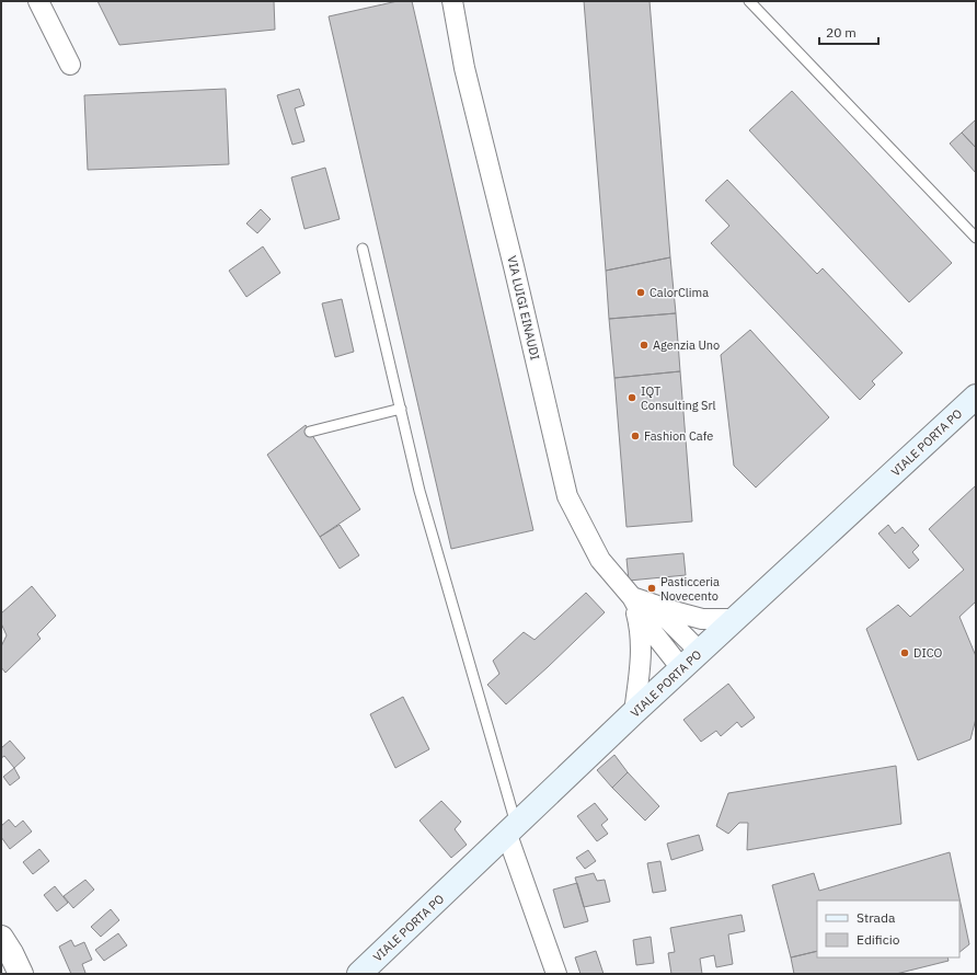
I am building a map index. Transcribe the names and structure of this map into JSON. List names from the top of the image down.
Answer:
{
  "streets": {
    "main road": ["VIALE PORTA PO"],
    "street": ["VIA LUIGI EINAUDI"]
  },
  "crossings": [
    ["VIA LUIGI EINAUDI", "VIALE PORTA PO"]
  ],
  "places": [
    "CalorClima",
    "Agenzia Uno",
    "IQT Consulting Srl",
    "Fashion Cafe",
    "Pasticceria Novecento",
    "DICO"
  ],
  "legend": ["Strada", "Edificio"],
  "scale_bar": "20 m"
}
